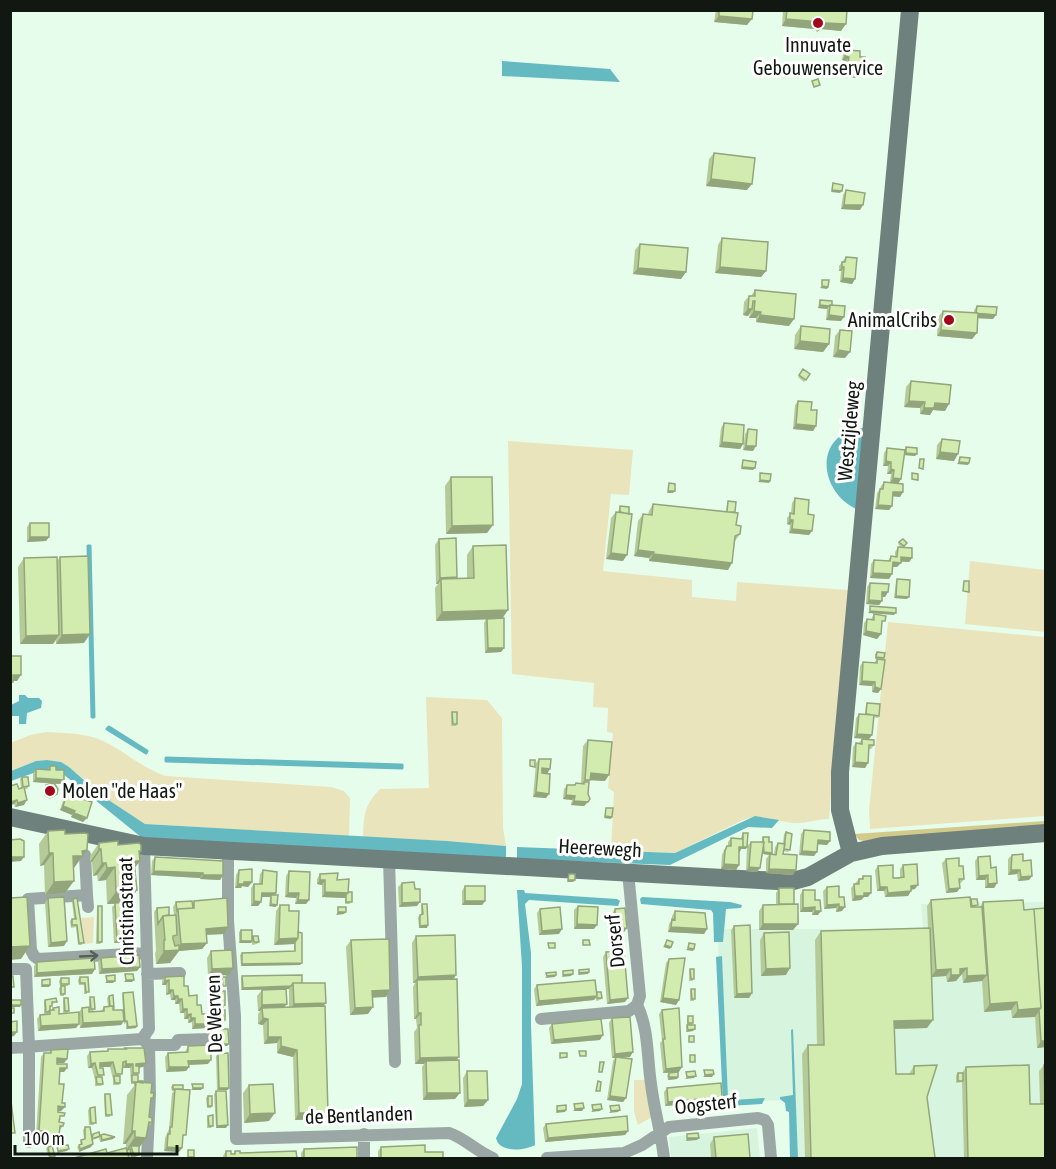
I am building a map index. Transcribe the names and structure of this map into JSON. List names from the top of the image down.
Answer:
{
  "streets": {
    "street": [
      "Westzijdeweg",
      "Heerewegh",
      "Christinastraat",
      "Dorserf",
      "De Werven",
      "Oogsterf",
      "de Bentlanden"
    ]
  },
  "crossings": [
    ["Westzijdeweg", "Heerewegh"],
    ["Heerewegh", "Christinastraat"],
    ["Heerewegh", "Dorserf"],
    ["Heerewegh", "De Werven"],
    ["Dorserf", "Oogsterf"],
    ["De Werven", "de Bentlanden"]
  ],
  "places": ["Innuvate Gebouwenservice", "AnimalCribs", "Molen \"de Haas\""],
  "scale_bar": "100 m"
}
